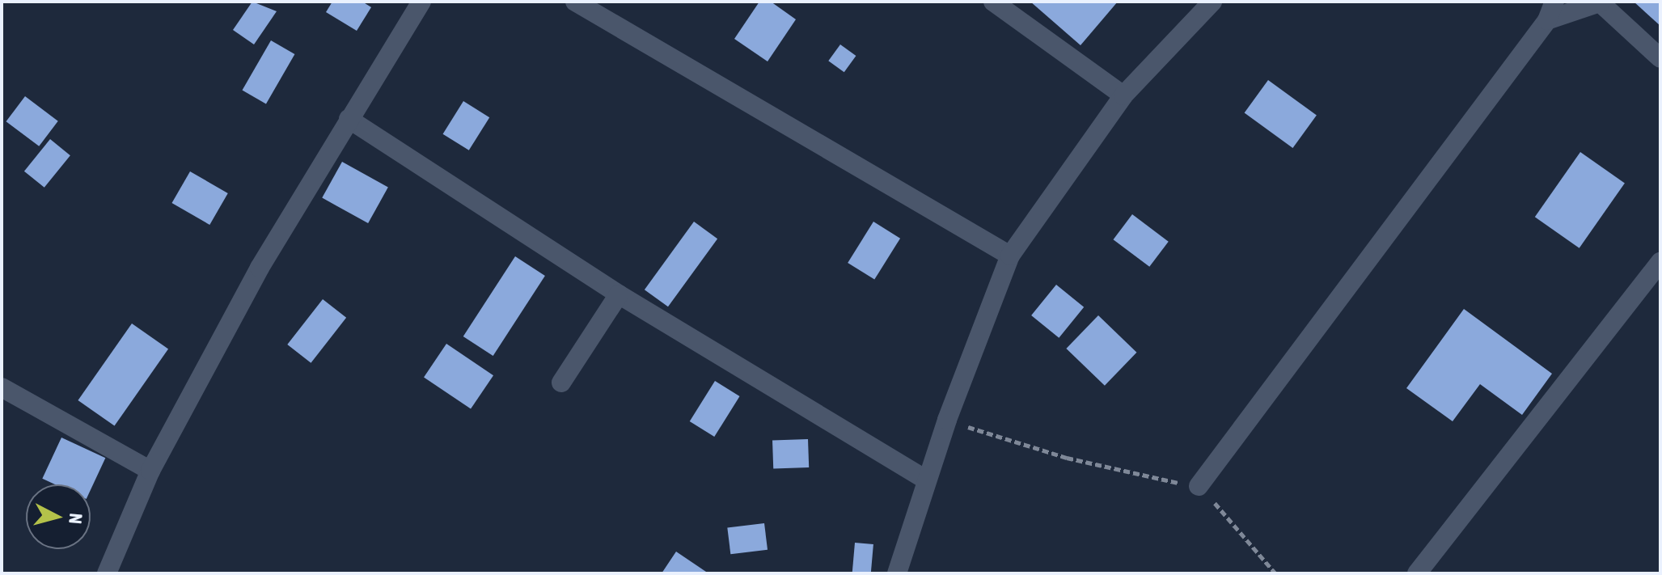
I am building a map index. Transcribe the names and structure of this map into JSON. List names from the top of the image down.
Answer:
{
  "north": "right"
}
